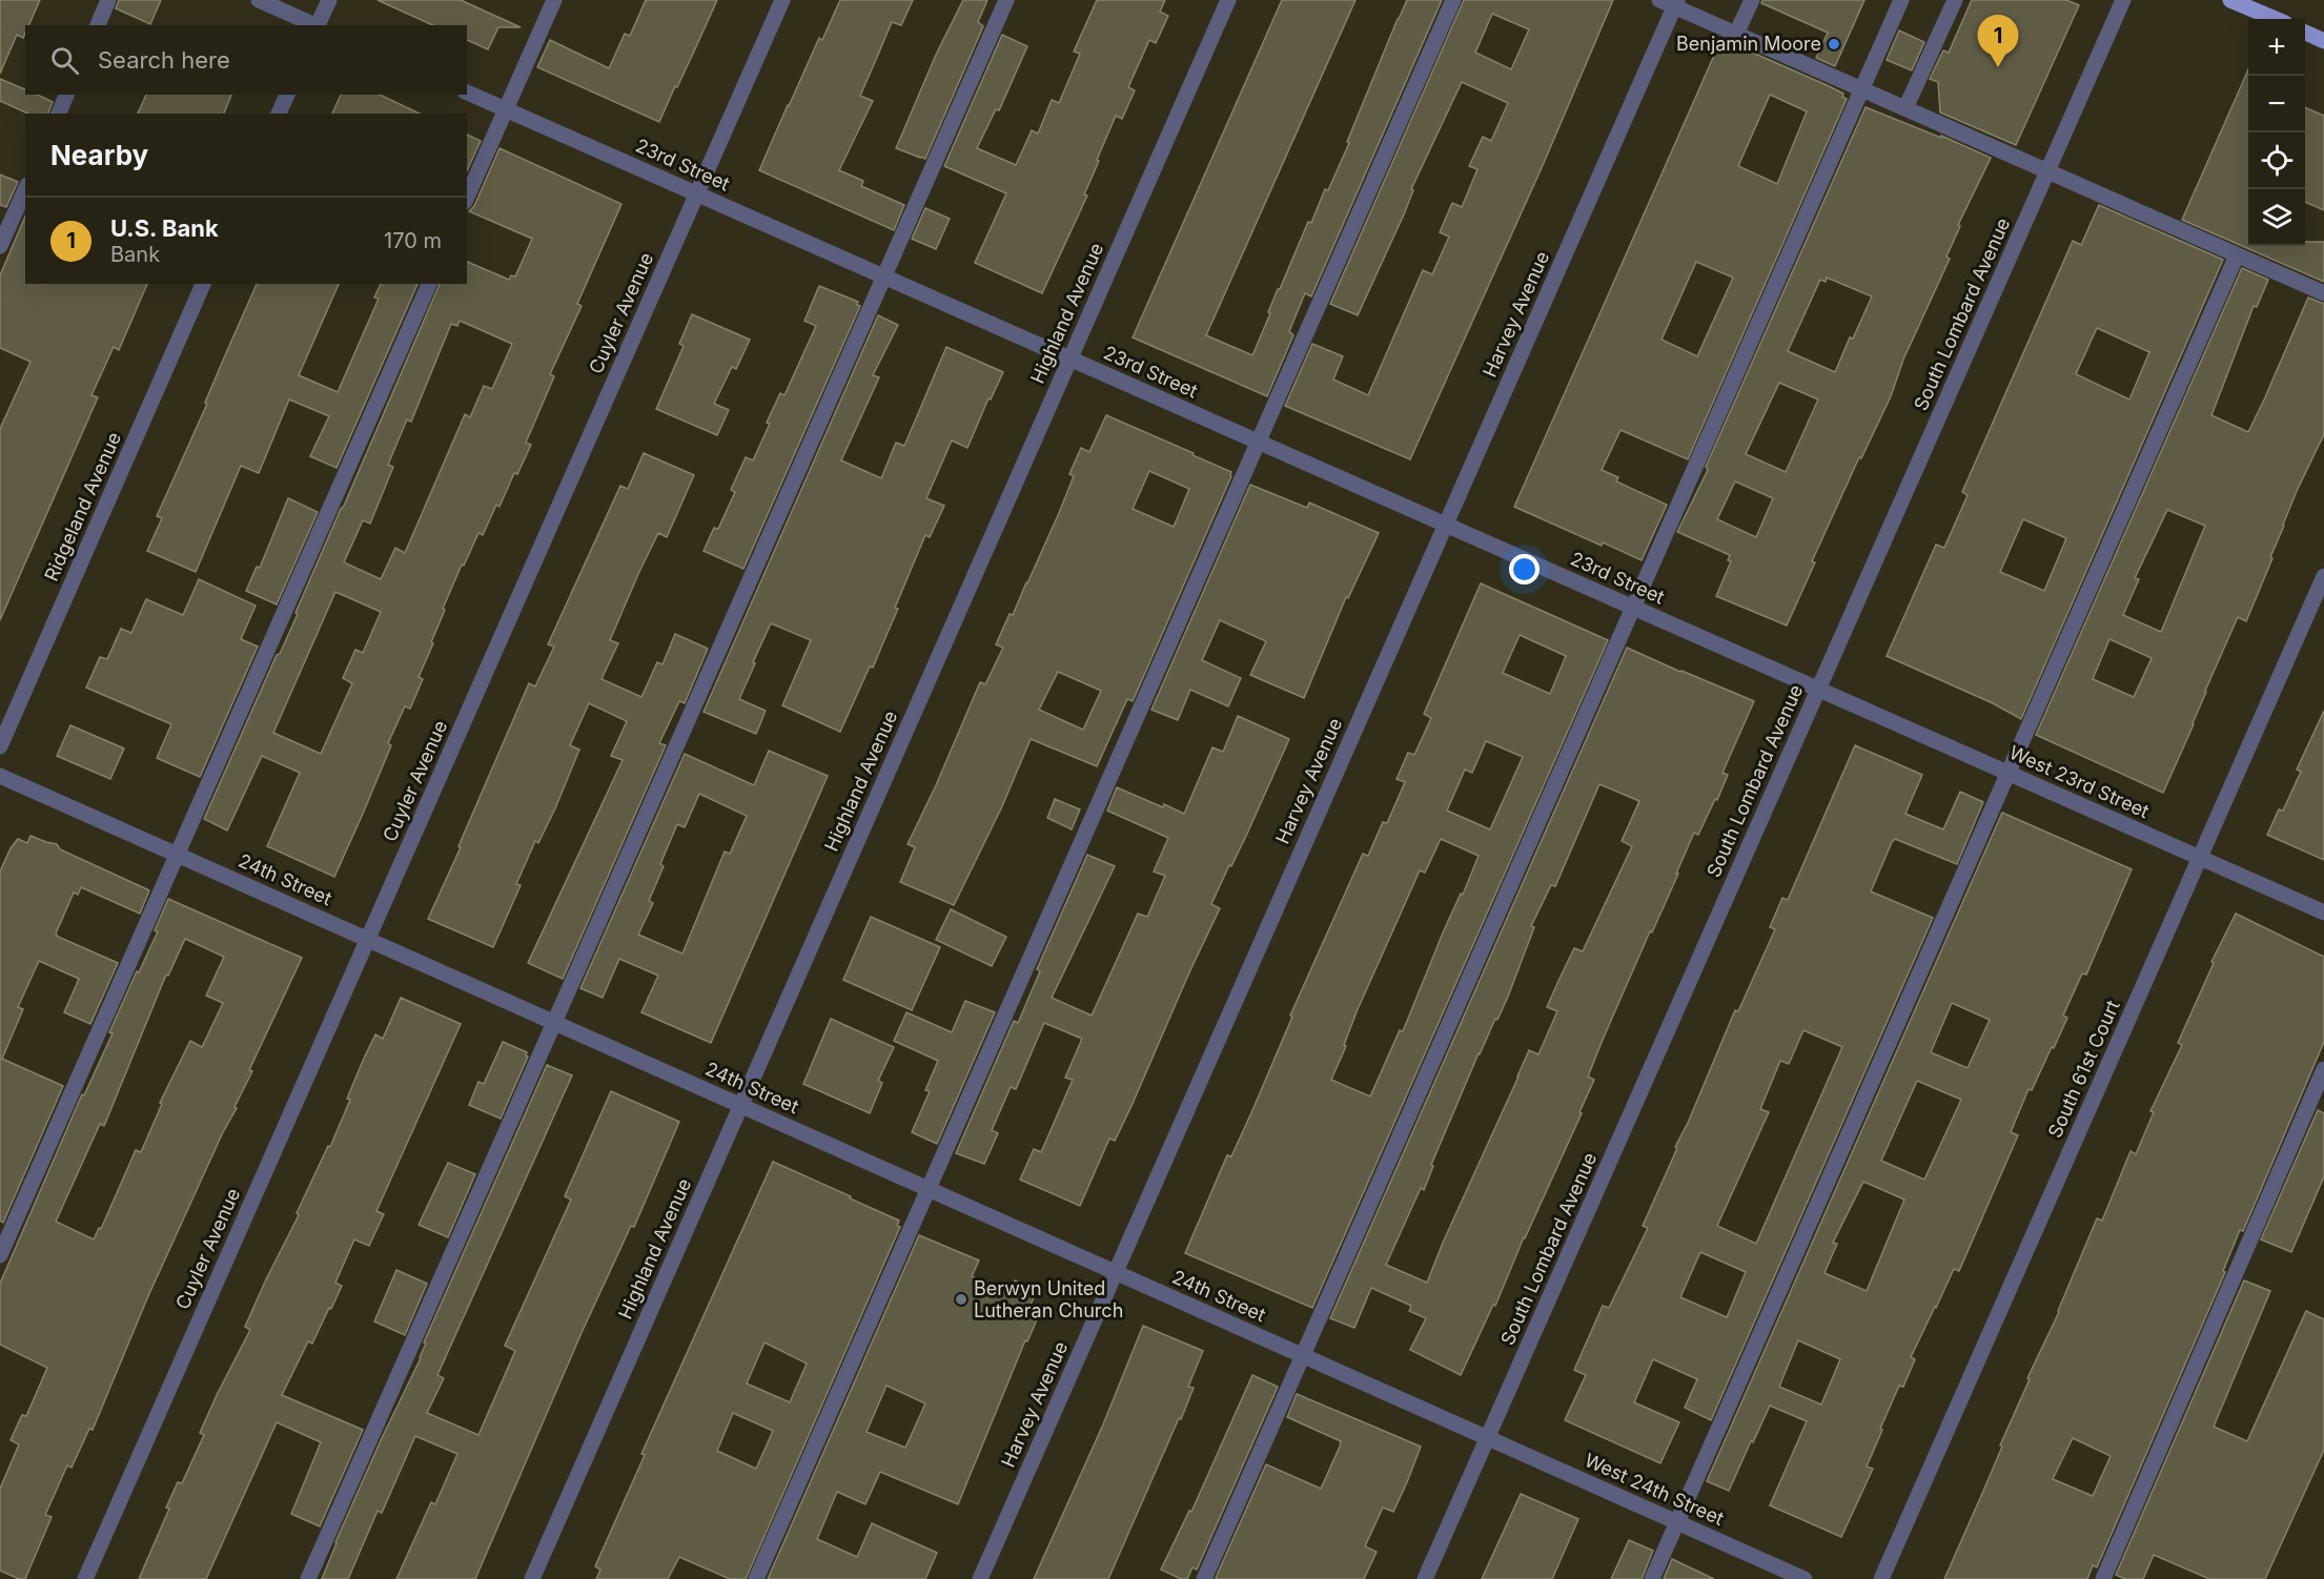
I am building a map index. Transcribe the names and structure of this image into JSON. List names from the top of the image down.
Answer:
{
  "streets": {
    "street": [
      "23rd Street",
      "Cuyler Avenue",
      "Highland Avenue",
      "Harvey Avenue",
      "South Lombard Avenue",
      "Ridgeland Avenue",
      "West 23rd Street",
      "24th Street",
      "South 61st Court",
      "West 24th Street"
    ]
  },
  "crossings": [
    ["23rd Street", "Cuyler Avenue"],
    ["23rd Street", "Highland Avenue"],
    ["23rd Street", "Harvey Avenue"],
    ["23rd Street", "South Lombard Avenue"],
    ["23rd Street", "West 23rd Street"],
    ["Cuyler Avenue", "24th Street"],
    ["Highland Avenue", "24th Street"],
    ["Harvey Avenue", "24th Street"],
    ["South Lombard Avenue", "West 23rd Street"],
    ["South Lombard Avenue", "24th Street"],
    ["South Lombard Avenue", "West 24th Street"],
    ["West 23rd Street", "South 61st Court"],
    ["24th Street", "West 24th Street"]
  ],
  "places": ["Benjamin Moore", "Berwyn United Lutheran Church"],
  "page": {
    "pins": "1",
    "map_buttons": ["+", "−"],
    "search": "Search here",
    "heading": "Nearby",
    "list": [
      {
        "mark": "1",
        "name": "U.S. Bank",
        "note": "Bank",
        "value": "170 m"
      }
    ]
  }
}
